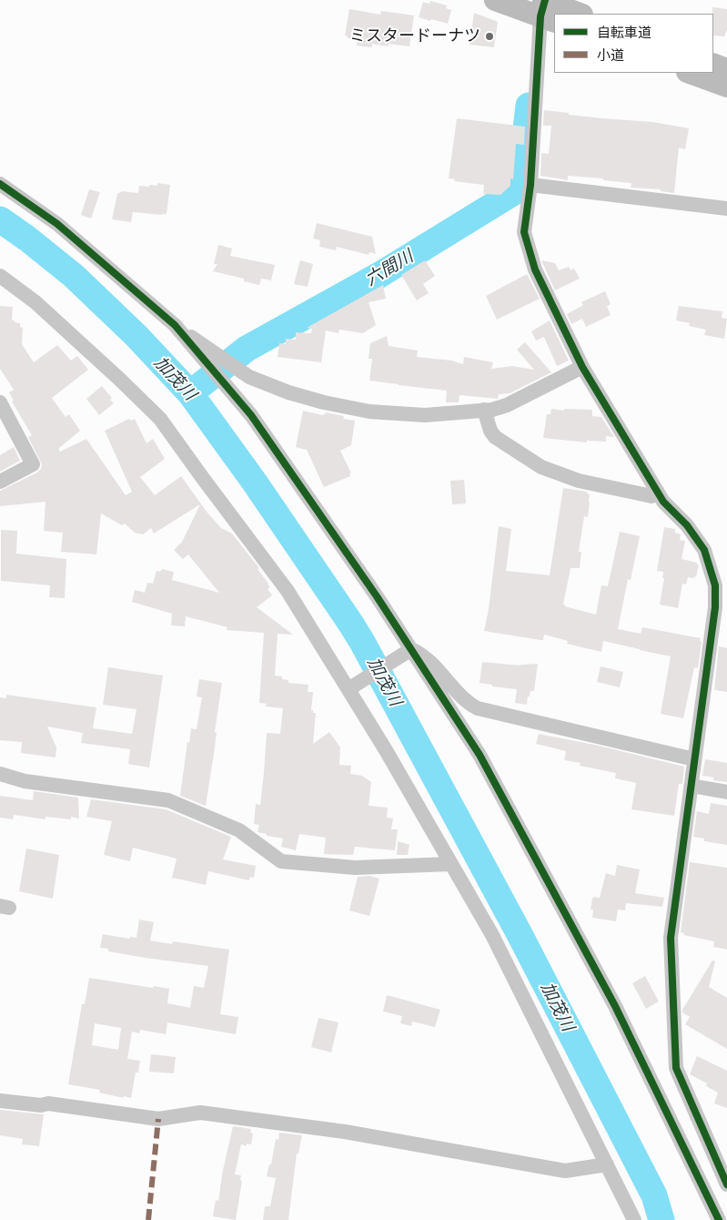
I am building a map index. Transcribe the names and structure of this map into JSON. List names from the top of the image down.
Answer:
{
  "water": ["六間川", "加茂川"],
  "places": ["ミスタードーナツ"],
  "legend": ["自転車道", "小道"]
}
